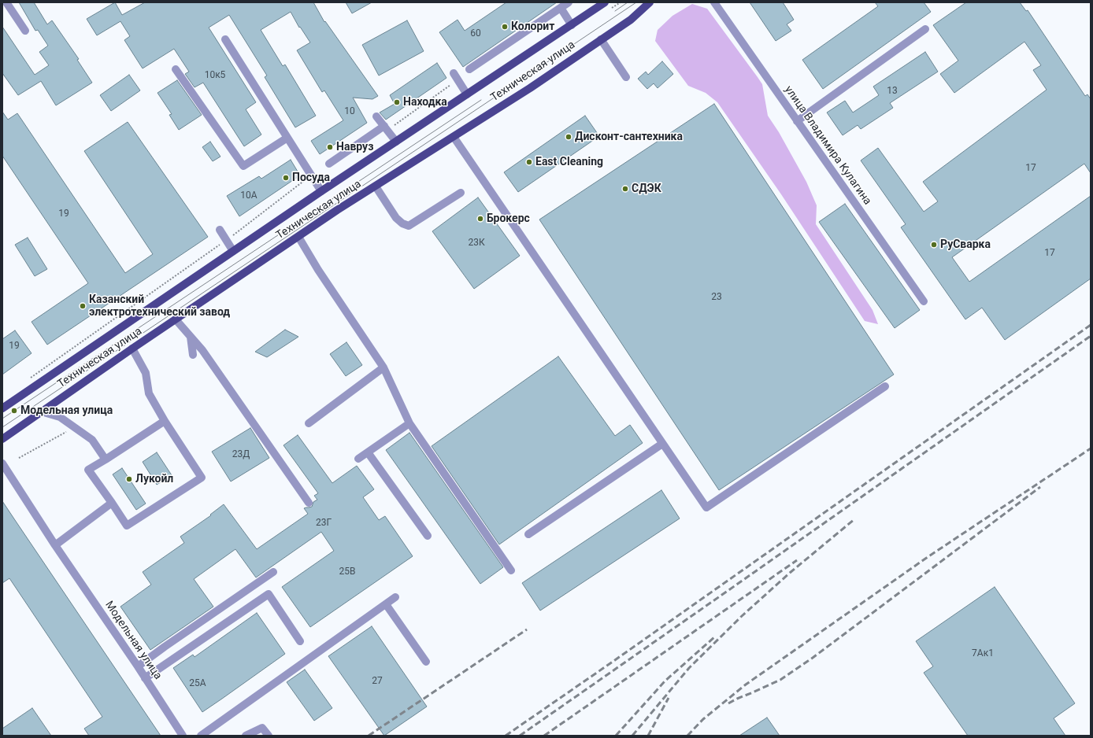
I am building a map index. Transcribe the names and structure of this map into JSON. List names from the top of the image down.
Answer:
{
  "streets": {
    "main road": ["Техническая улица"],
    "street": ["улица Владимира Кулагина", "Модельная улица"]
  },
  "places": [
    "Колорит",
    "Находка",
    "Дисконт-сантехника",
    "Навруз",
    "East Cleaning",
    "Посуда",
    "СДЭК",
    "Брокерс",
    "РуСварка",
    "Казанский электротехнический завод",
    "Модельная улица",
    "Лукойл"
  ],
  "house_numbers": [
    "60",
    "10к5",
    "13",
    "10",
    "17",
    "10А",
    "19",
    "23К",
    "17",
    "23",
    "19",
    "23Д",
    "23Г",
    "25В",
    "7Ак1",
    "27",
    "25А"
  ]
}
